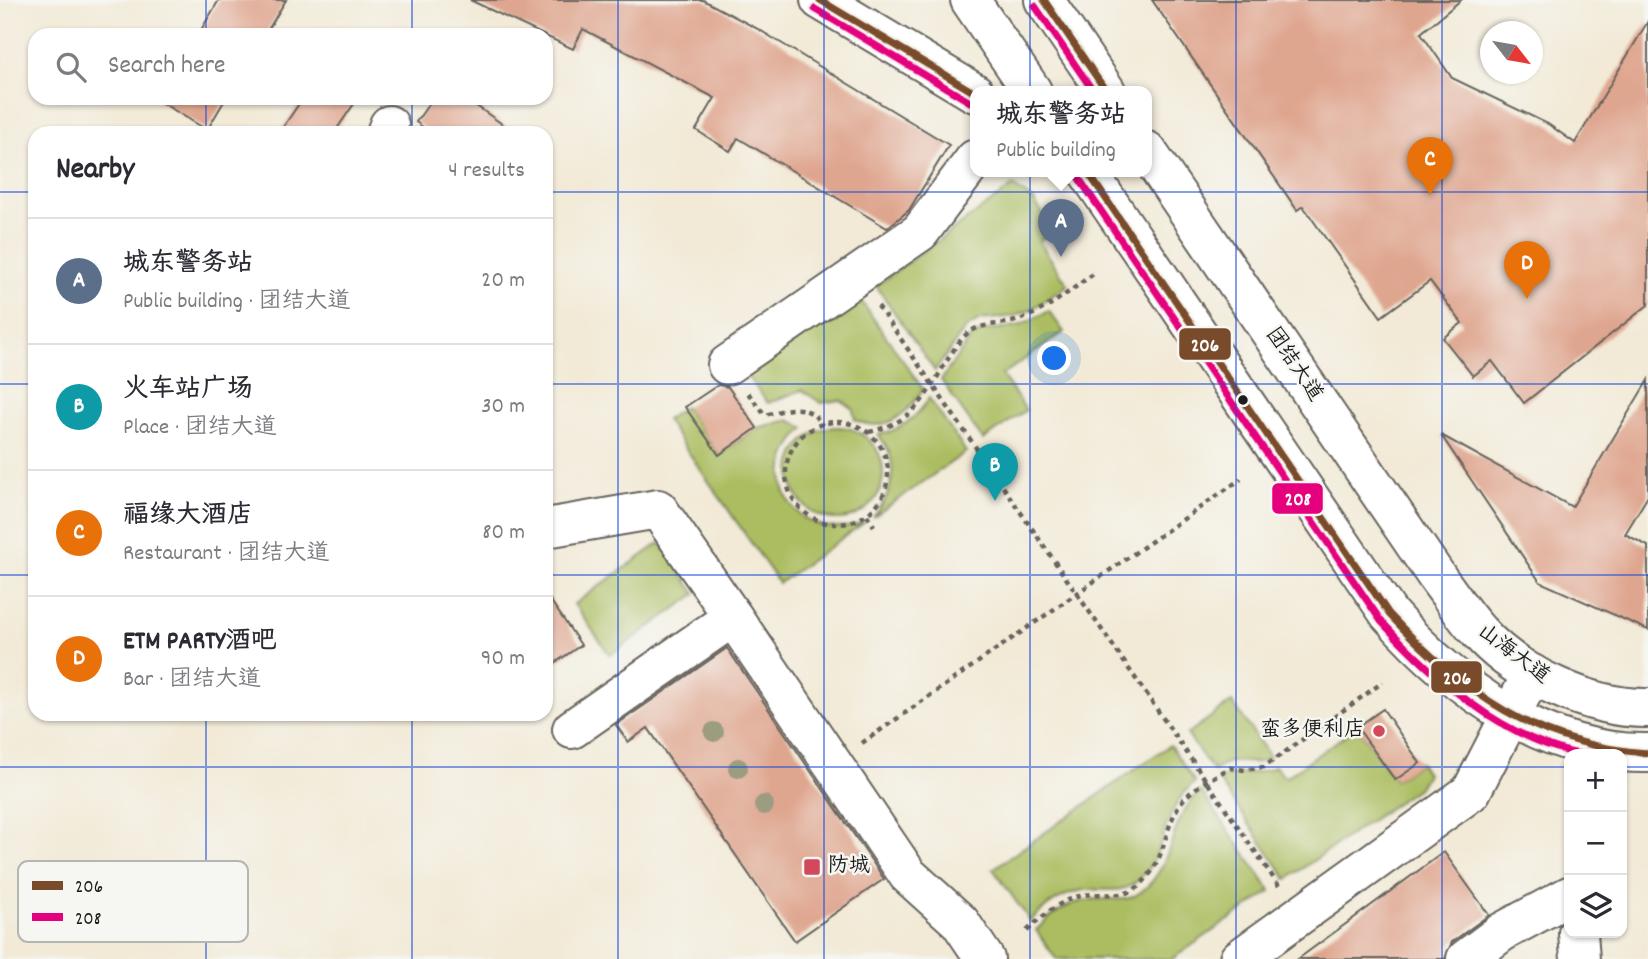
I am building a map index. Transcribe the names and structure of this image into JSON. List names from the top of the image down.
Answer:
{
  "streets": {
    "main road": ["团结大道", "山海大道"]
  },
  "crossings": [
    ["团结大道", "山海大道"]
  ],
  "places": {
    "other": ["蛮多便利店"],
    "transit": ["防城"]
  },
  "lines": ["transit line 206", "transit line 208"],
  "legend": ["206", "208"],
  "north": "bottom right",
  "page": {
    "search": "Search here",
    "popup": ["城东警务站", "Public building"],
    "heading": ["Nearby", "4 results"],
    "pins": [
      "C",
      "A",
      "D",
      "B"
    ],
    "list": [
      {
        "mark": "A",
        "name": "城东警务站",
        "note": "Public building · 团结大道",
        "value": "20 m"
      },
      {
        "mark": "B",
        "name": "火车站广场",
        "note": "Place · 团结大道",
        "value": "30 m"
      },
      {
        "mark": "C",
        "name": "福缘大酒店",
        "note": "Restaurant · 团结大道",
        "value": "80 m"
      },
      {
        "mark": "D",
        "name": "ETM PARTY酒吧",
        "note": "Bar · 团结大道",
        "value": "90 m"
      }
    ],
    "map_buttons": ["+", "−"]
  }
}
